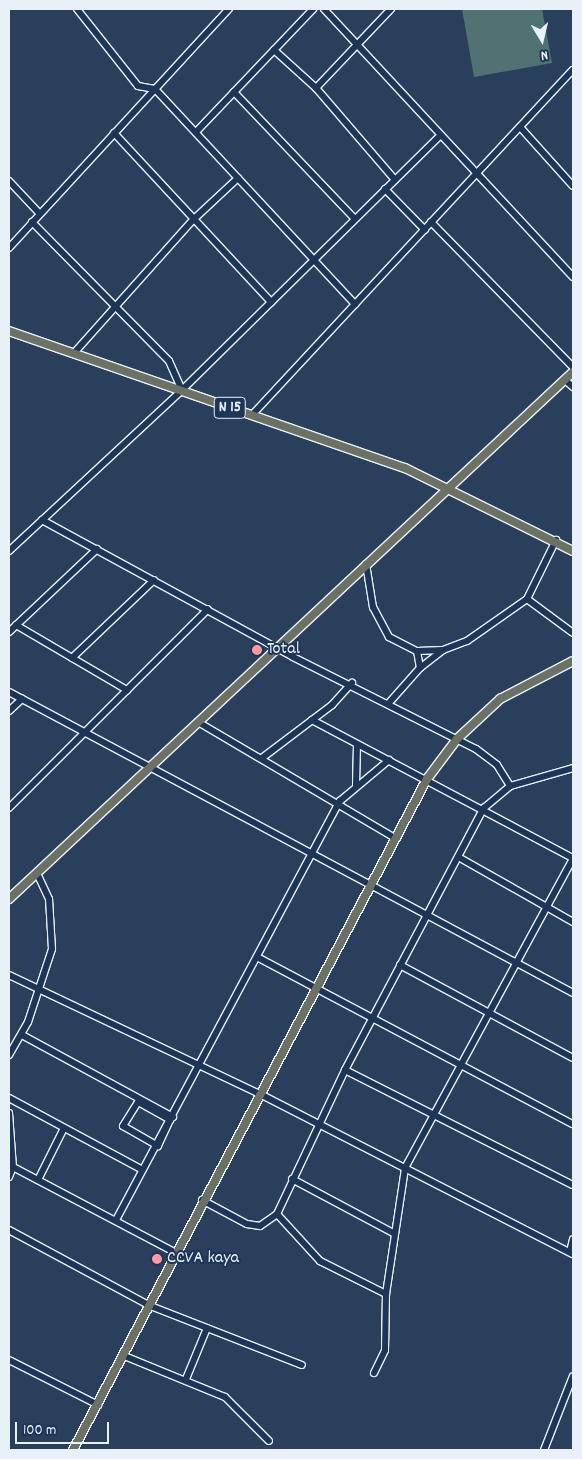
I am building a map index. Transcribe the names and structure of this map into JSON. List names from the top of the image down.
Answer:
{
  "streets": {
    "main road": ["N 15"]
  },
  "places": ["Total", "CCVA kaya"],
  "scale_bar": "100 m",
  "north": "bottom"
}
